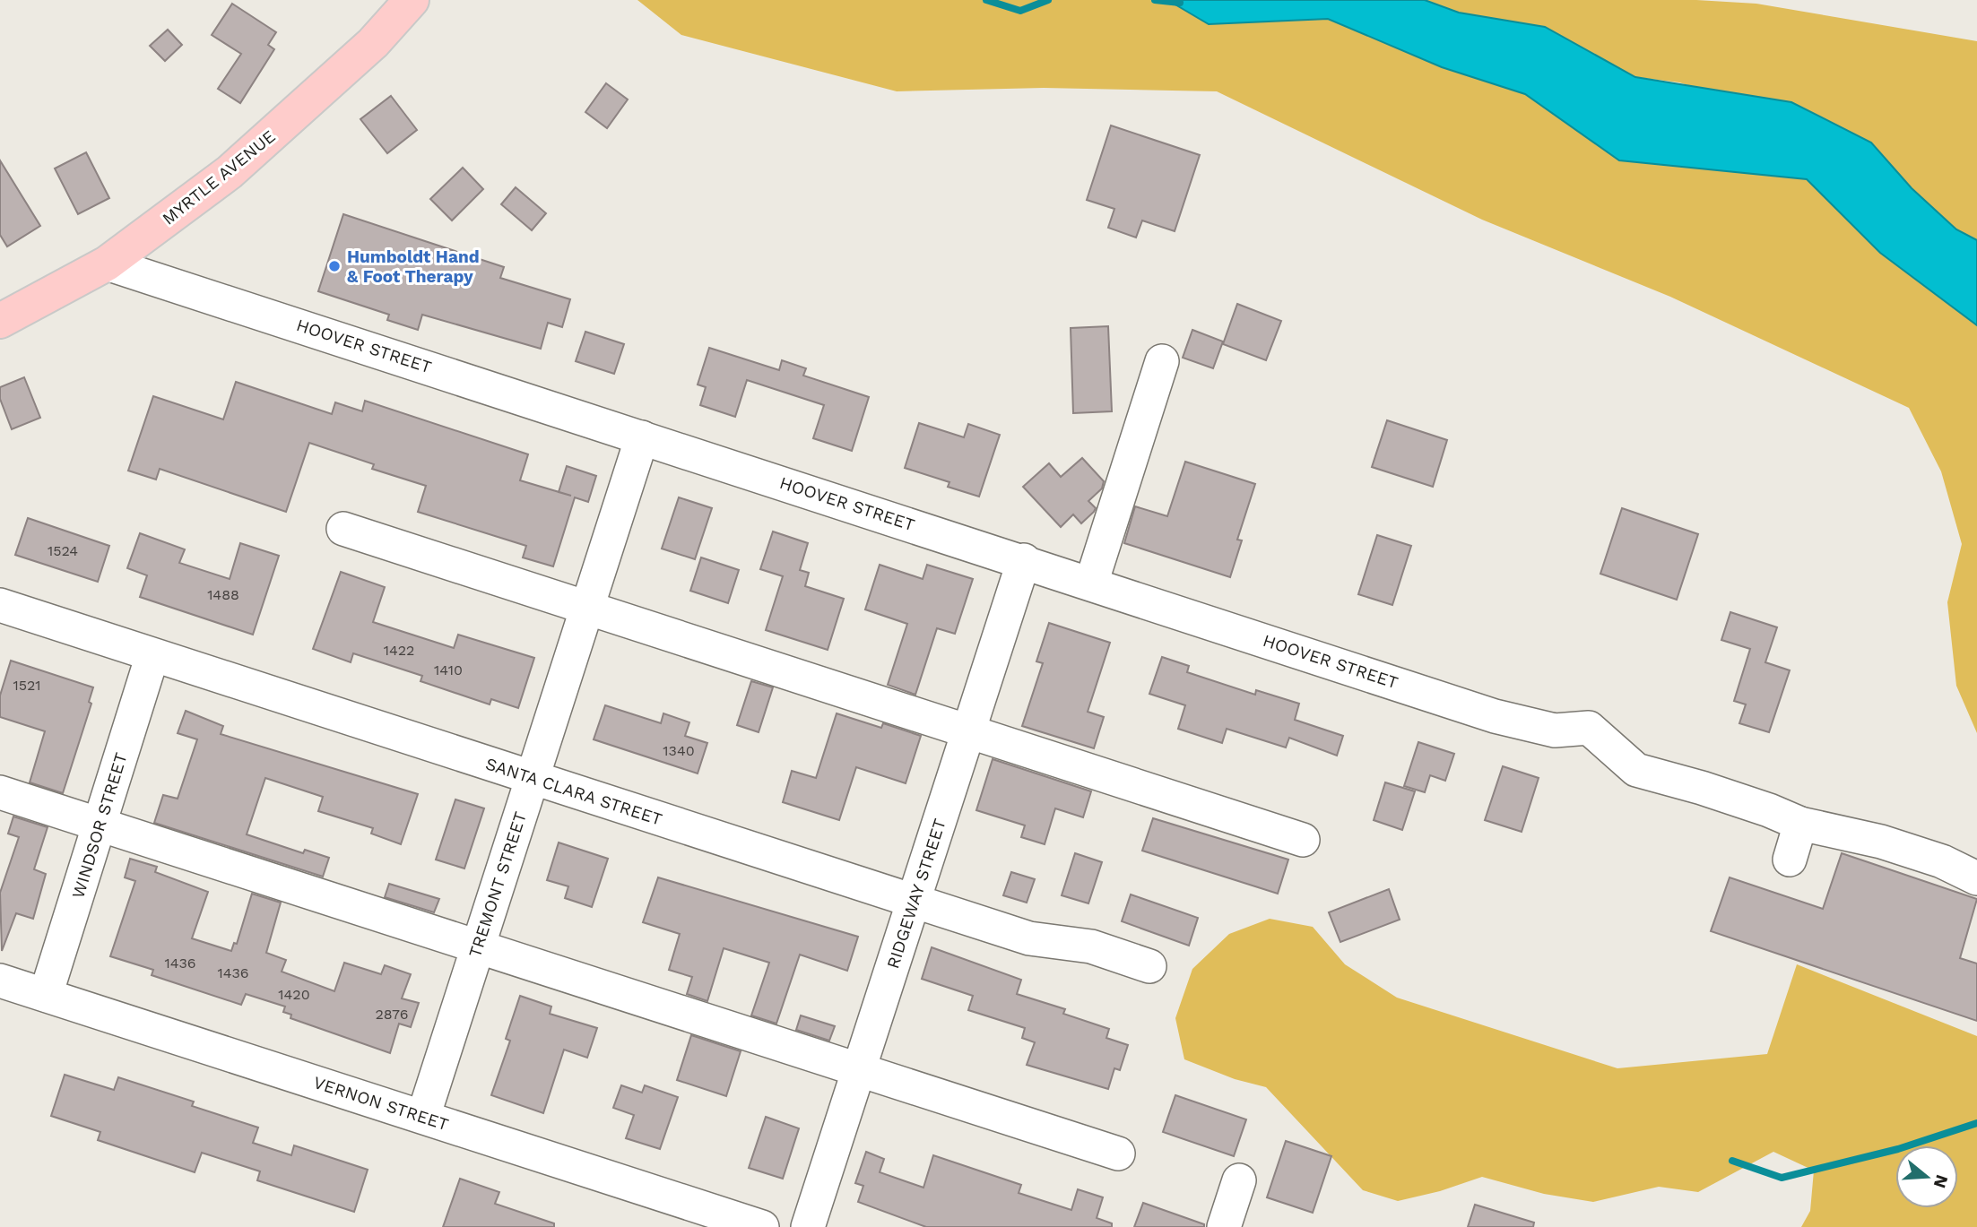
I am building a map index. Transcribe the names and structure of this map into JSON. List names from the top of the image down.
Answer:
{
  "streets": {
    "main road": ["MYRTLE AVENUE"],
    "street": [
      "HOOVER STREET",
      "SANTA CLARA STREET",
      "WINDSOR STREET",
      "TREMONT STREET",
      "RIDGEWAY STREET",
      "VERNON STREET"
    ]
  },
  "crossings": [
    ["MYRTLE AVENUE", "HOOVER STREET"],
    ["HOOVER STREET", "TREMONT STREET"],
    ["HOOVER STREET", "RIDGEWAY STREET"],
    ["SANTA CLARA STREET", "WINDSOR STREET"],
    ["SANTA CLARA STREET", "TREMONT STREET"],
    ["SANTA CLARA STREET", "RIDGEWAY STREET"],
    ["WINDSOR STREET", "VERNON STREET"],
    ["TREMONT STREET", "VERNON STREET"]
  ],
  "places": ["Humboldt Hand & Foot Therapy"],
  "house_numbers": [
    "1524",
    "1488",
    "1422",
    "1410",
    "1521",
    "1340",
    "1436",
    "1436",
    "1420",
    "2876"
  ],
  "north": "right"
}
